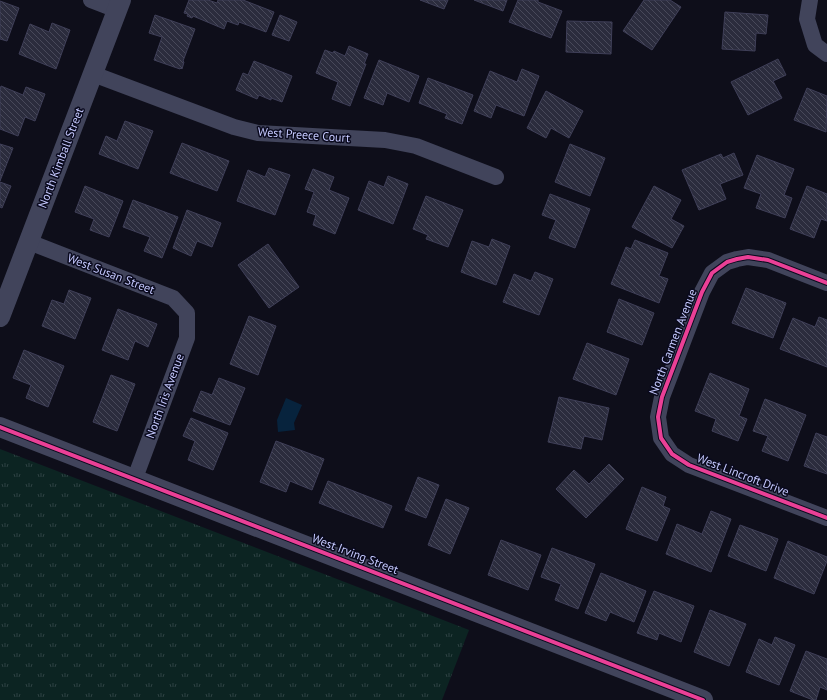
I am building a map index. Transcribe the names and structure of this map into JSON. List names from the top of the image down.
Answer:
{
  "streets": {
    "street": [
      "West Preece Court",
      "North Kimball Street",
      "West Susan Street",
      "North Carmen Avenue",
      "North Iris Avenue",
      "West Lincroft Drive",
      "West Irving Street"
    ]
  },
  "crossings": [
    ["West Preece Court", "North Kimball Street"],
    ["North Kimball Street", "West Susan Street"],
    ["West Susan Street", "North Iris Avenue"],
    ["North Carmen Avenue", "West Lincroft Drive"],
    ["North Iris Avenue", "West Irving Street"]
  ]
}
